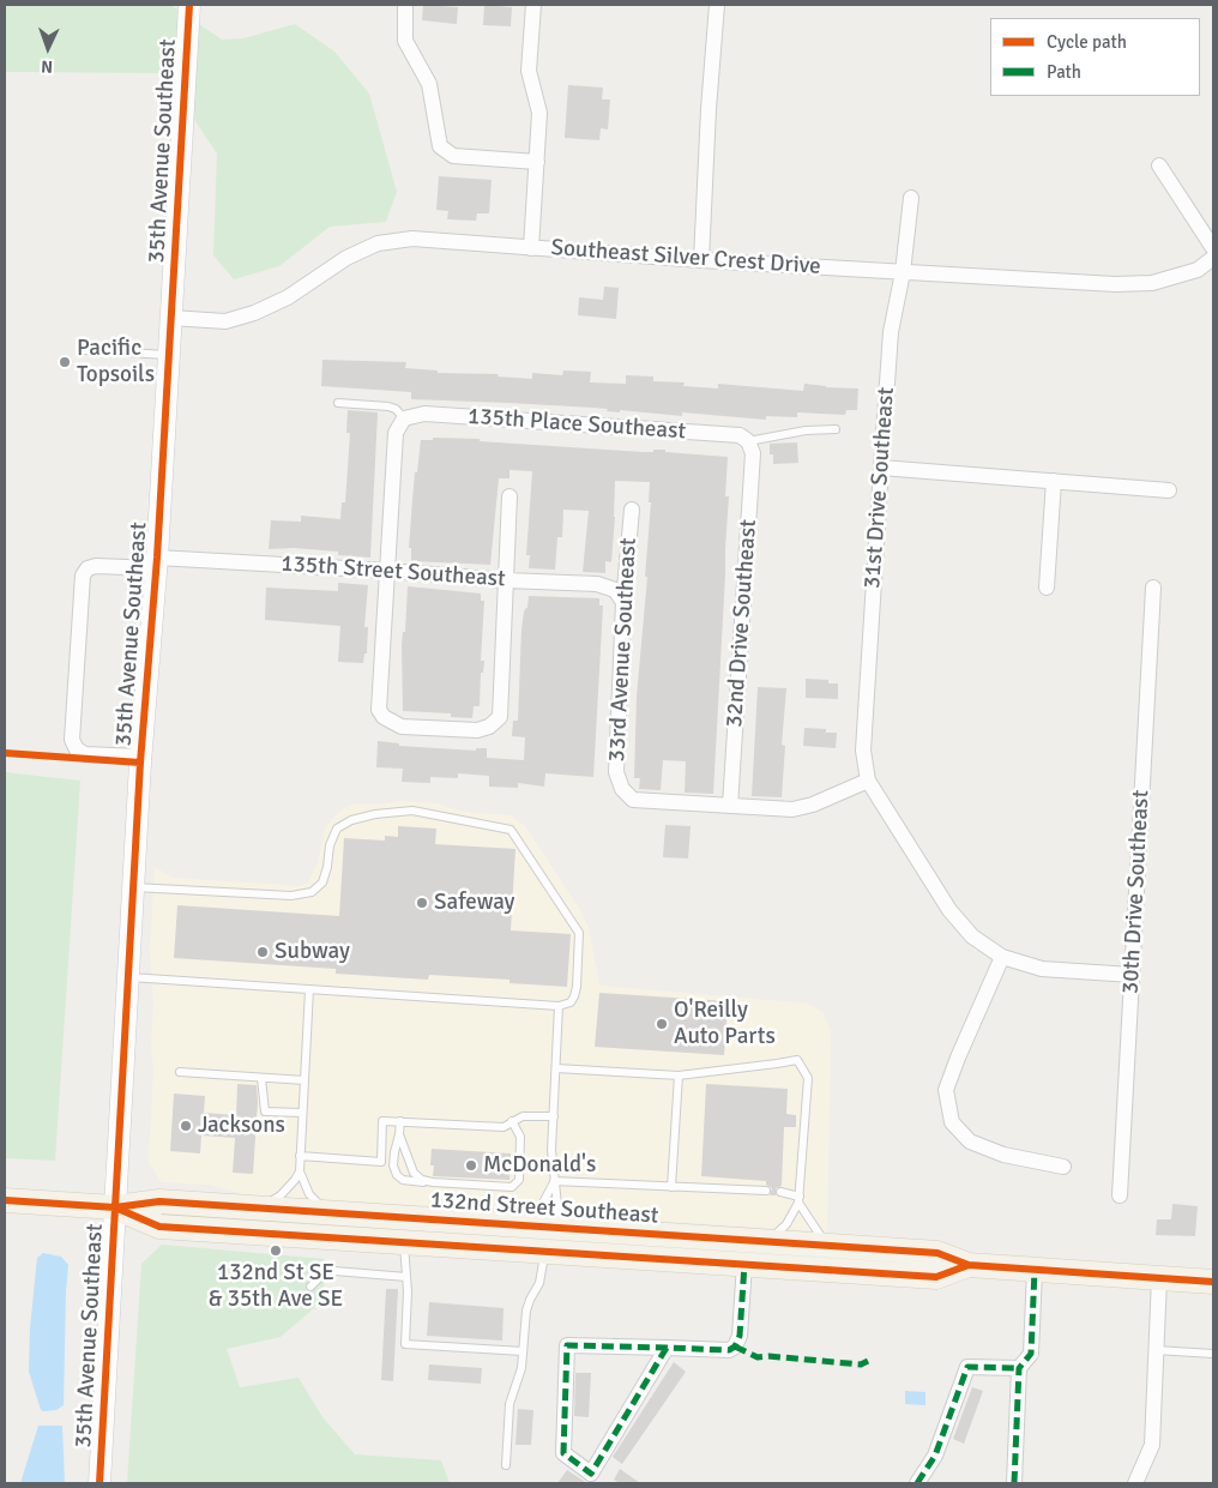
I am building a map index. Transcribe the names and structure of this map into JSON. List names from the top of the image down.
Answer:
{
  "streets": {
    "main road": ["132nd Street Southeast"],
    "street": [
      "35th Avenue Southeast",
      "Southeast Silver Crest Drive",
      "135th Place Southeast",
      "31st Drive Southeast",
      "135th Street Southeast",
      "32nd Drive Southeast",
      "33rd Avenue Southeast",
      "30th Drive Southeast"
    ]
  },
  "crossings": [
    ["35th Avenue Southeast", "Southeast Silver Crest Drive"],
    ["35th Avenue Southeast", "135th Street Southeast"],
    ["35th Avenue Southeast", "132nd Street Southeast"],
    ["Southeast Silver Crest Drive", "31st Drive Southeast"],
    ["135th Place Southeast", "32nd Drive Southeast"],
    ["135th Street Southeast", "33rd Avenue Southeast"],
    ["32nd Drive Southeast", "33rd Avenue Southeast"]
  ],
  "places": [
    "Pacific Topsoils",
    "Safeway",
    "Subway",
    "O'Reilly Auto Parts",
    "Jacksons",
    "McDonald's",
    "132nd St SE & 35th Ave SE"
  ],
  "legend": ["Cycle path", "Path"],
  "north": "bottom"
}
